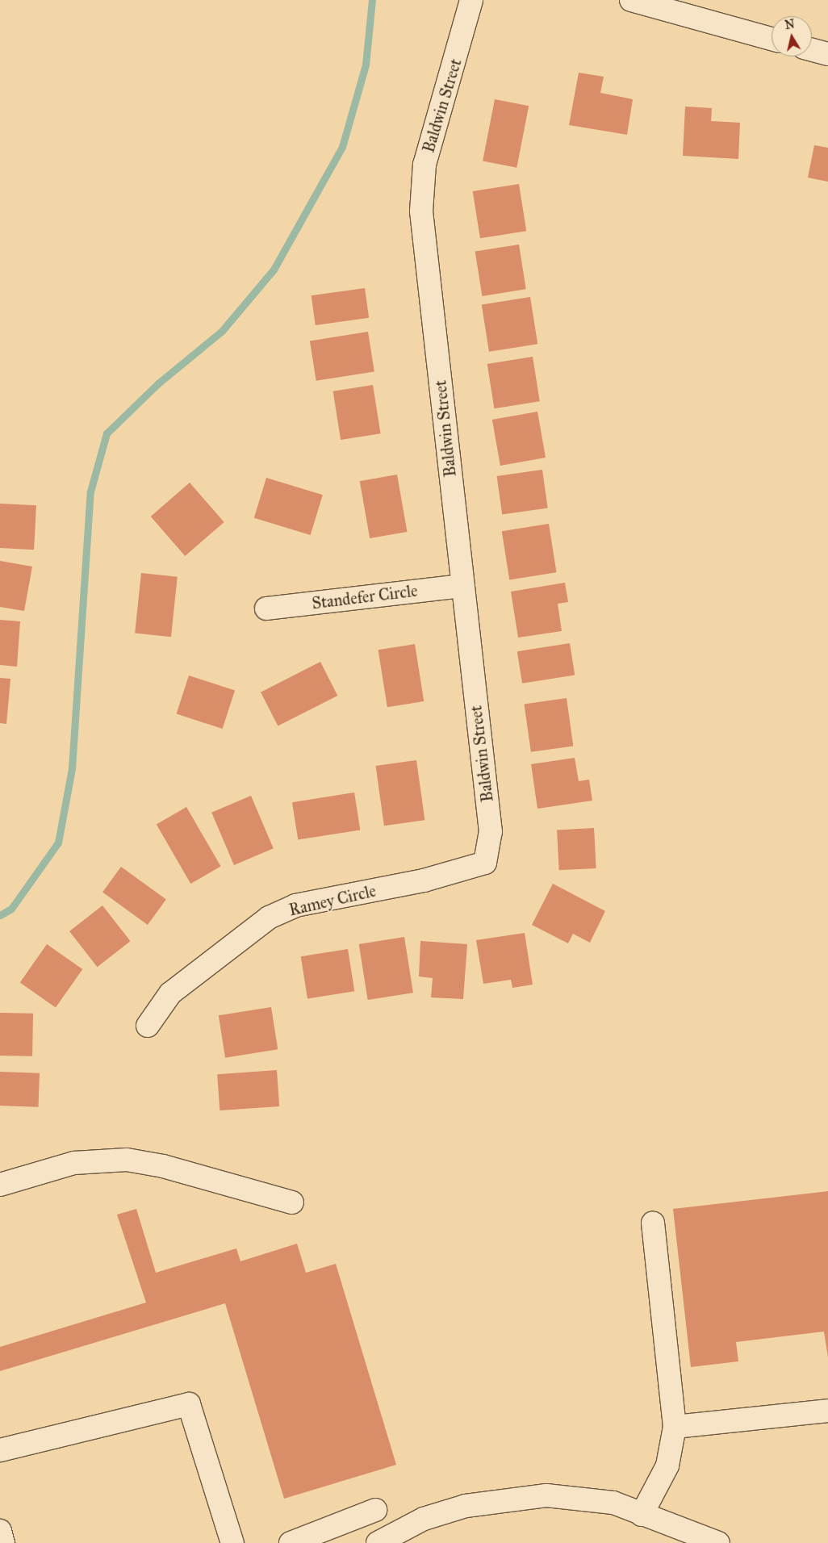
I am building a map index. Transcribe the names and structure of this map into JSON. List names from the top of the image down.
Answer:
{
  "streets": {
    "street": ["Baldwin Street", "Standefer Circle", "Ramey Circle"]
  },
  "crossings": [
    ["Baldwin Street", "Standefer Circle"],
    ["Baldwin Street", "Ramey Circle"]
  ],
  "north": "top"
}
